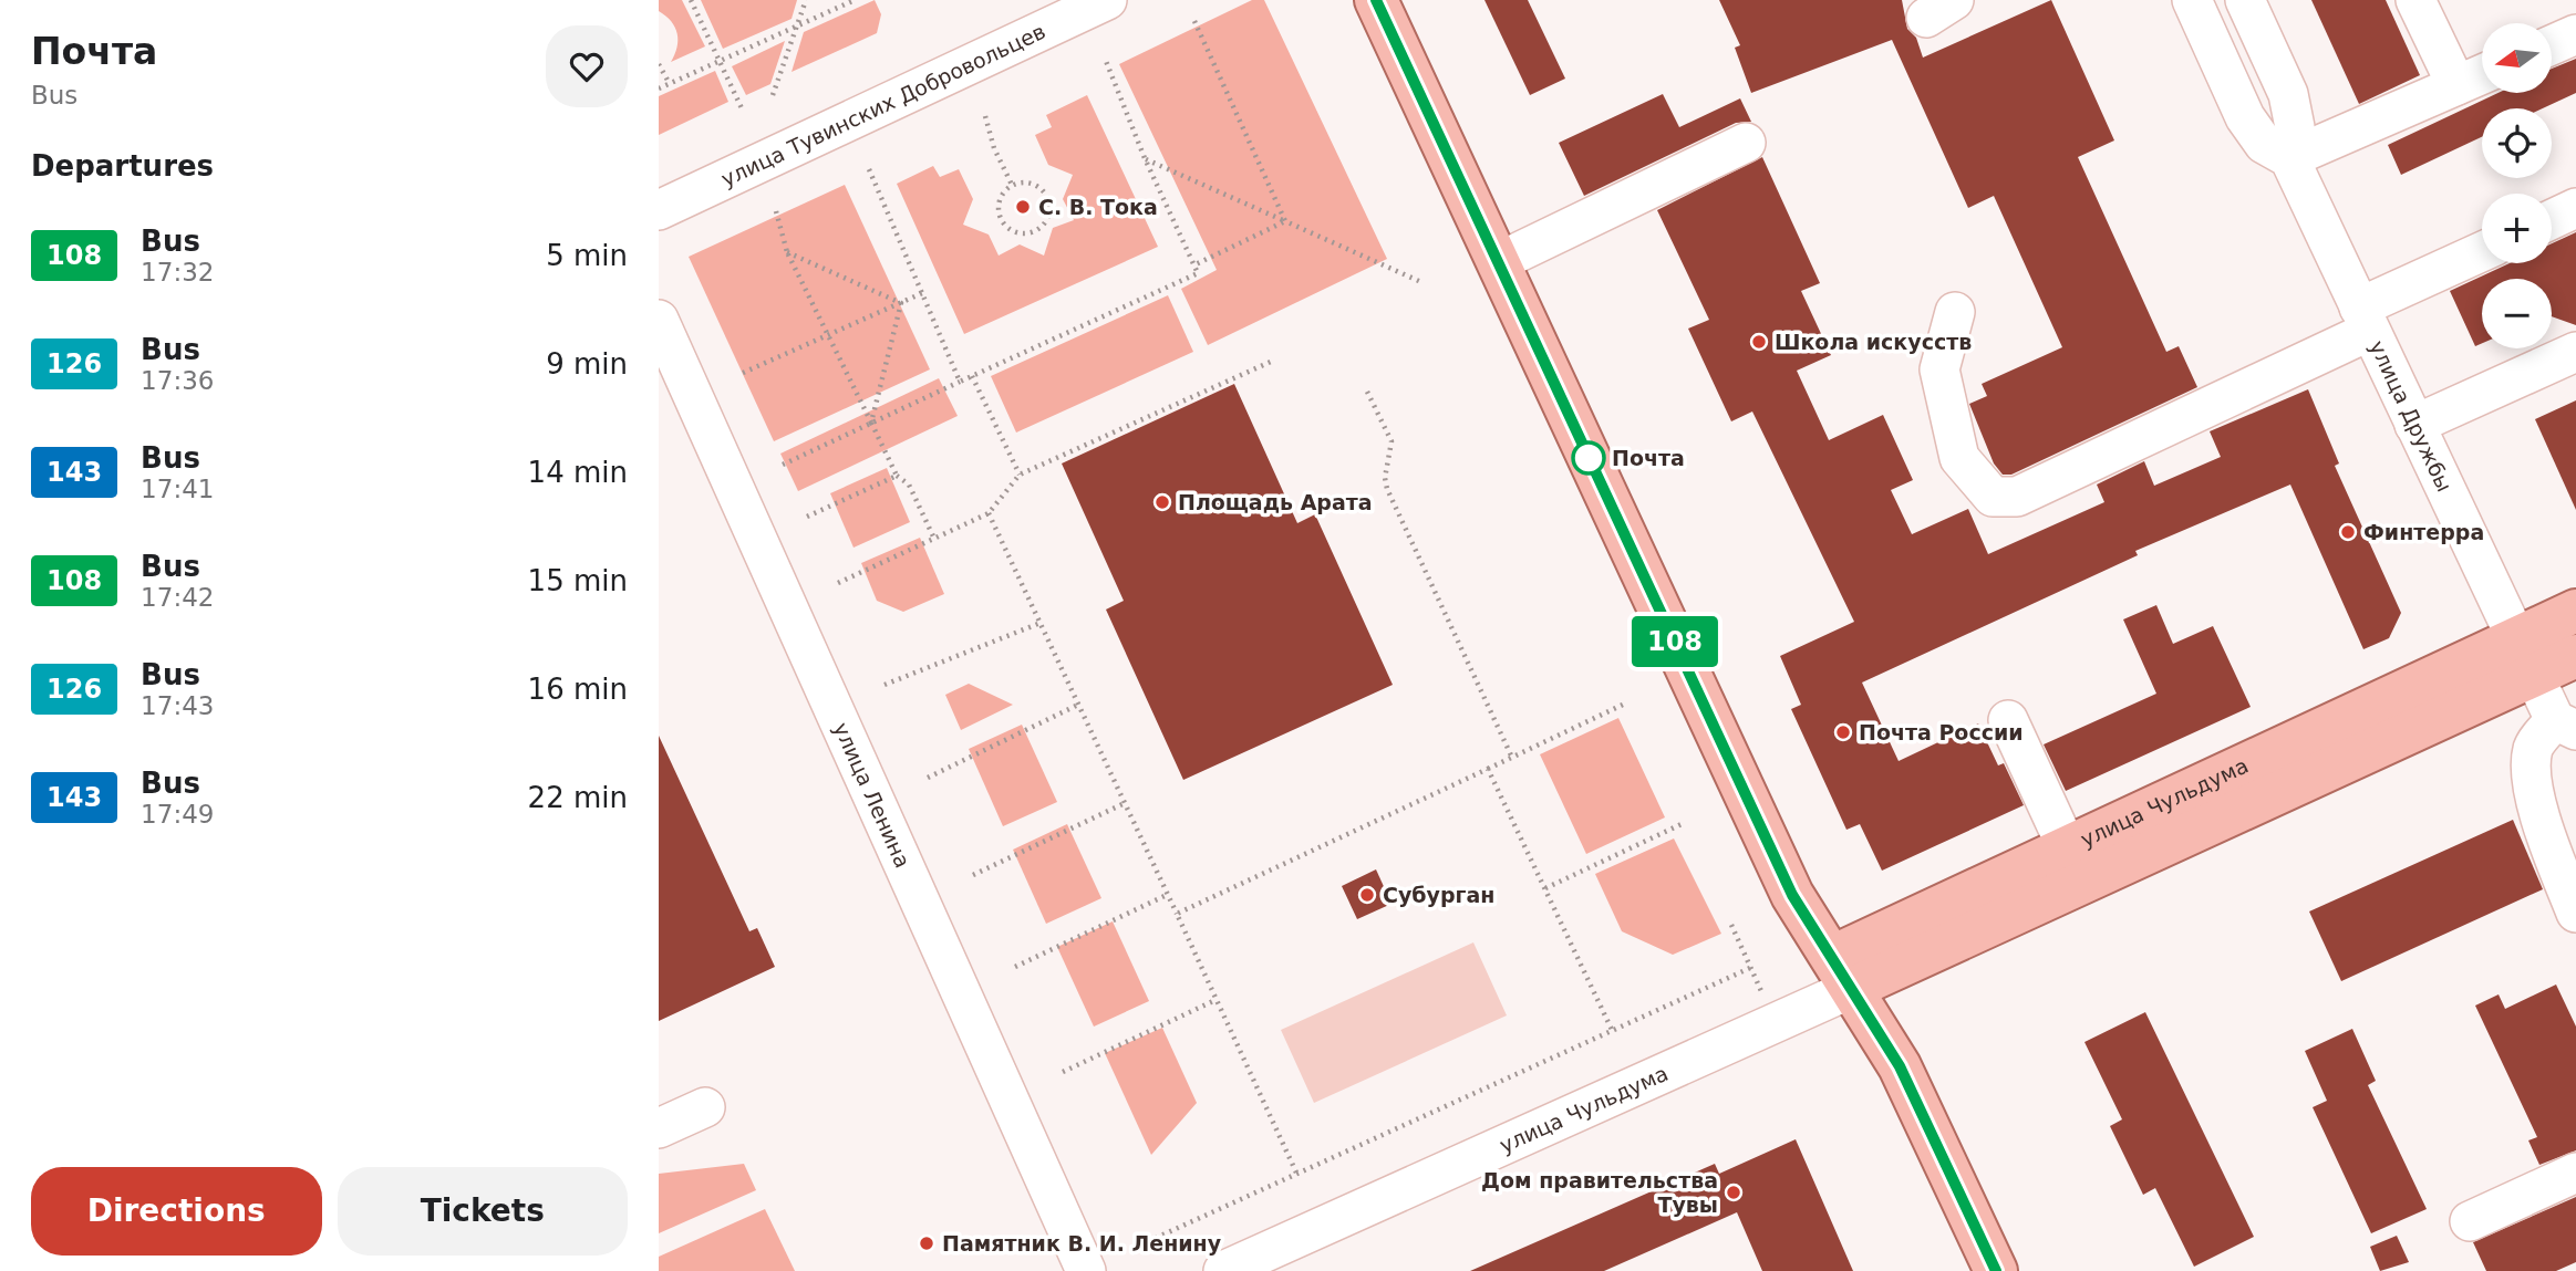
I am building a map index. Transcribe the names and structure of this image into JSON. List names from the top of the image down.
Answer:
{
  "streets": {
    "main road": ["улица Чульдума"],
    "street": ["улица Тувинских Добровольцев", "улица Дружбы", "улица Ленина"]
  },
  "crossings": [
    ["улица Дружбы", "улица Чульдума"]
  ],
  "places": [
    "С. В. Тока",
    "Школа искусств",
    "Почта",
    "Площадь Арата",
    "Финтерра",
    "Почта России",
    "Субурган",
    "Дом правительства Тувы",
    "Памятник В. И. Ленину"
  ],
  "lines": ["bus line 108"],
  "north": "left",
  "page": {
    "heading": [
      ["Почта", "Bus"],
      "Departures"
    ],
    "on_map": "108",
    "map_buttons": ["+", "−"],
    "list": [
      {
        "mark": "108",
        "name": "Bus",
        "note": "17:32",
        "value": "5 min"
      },
      {
        "mark": "126",
        "name": "Bus",
        "note": "17:36",
        "value": "9 min"
      },
      {
        "mark": "143",
        "name": "Bus",
        "note": "17:41",
        "value": "14 min"
      },
      {
        "mark": "108",
        "name": "Bus",
        "note": "17:42",
        "value": "15 min"
      },
      {
        "mark": "126",
        "name": "Bus",
        "note": "17:43",
        "value": "16 min"
      },
      {
        "mark": "143",
        "name": "Bus",
        "note": "17:49",
        "value": "22 min"
      }
    ],
    "buttons": ["Directions", "Tickets"]
  }
}
